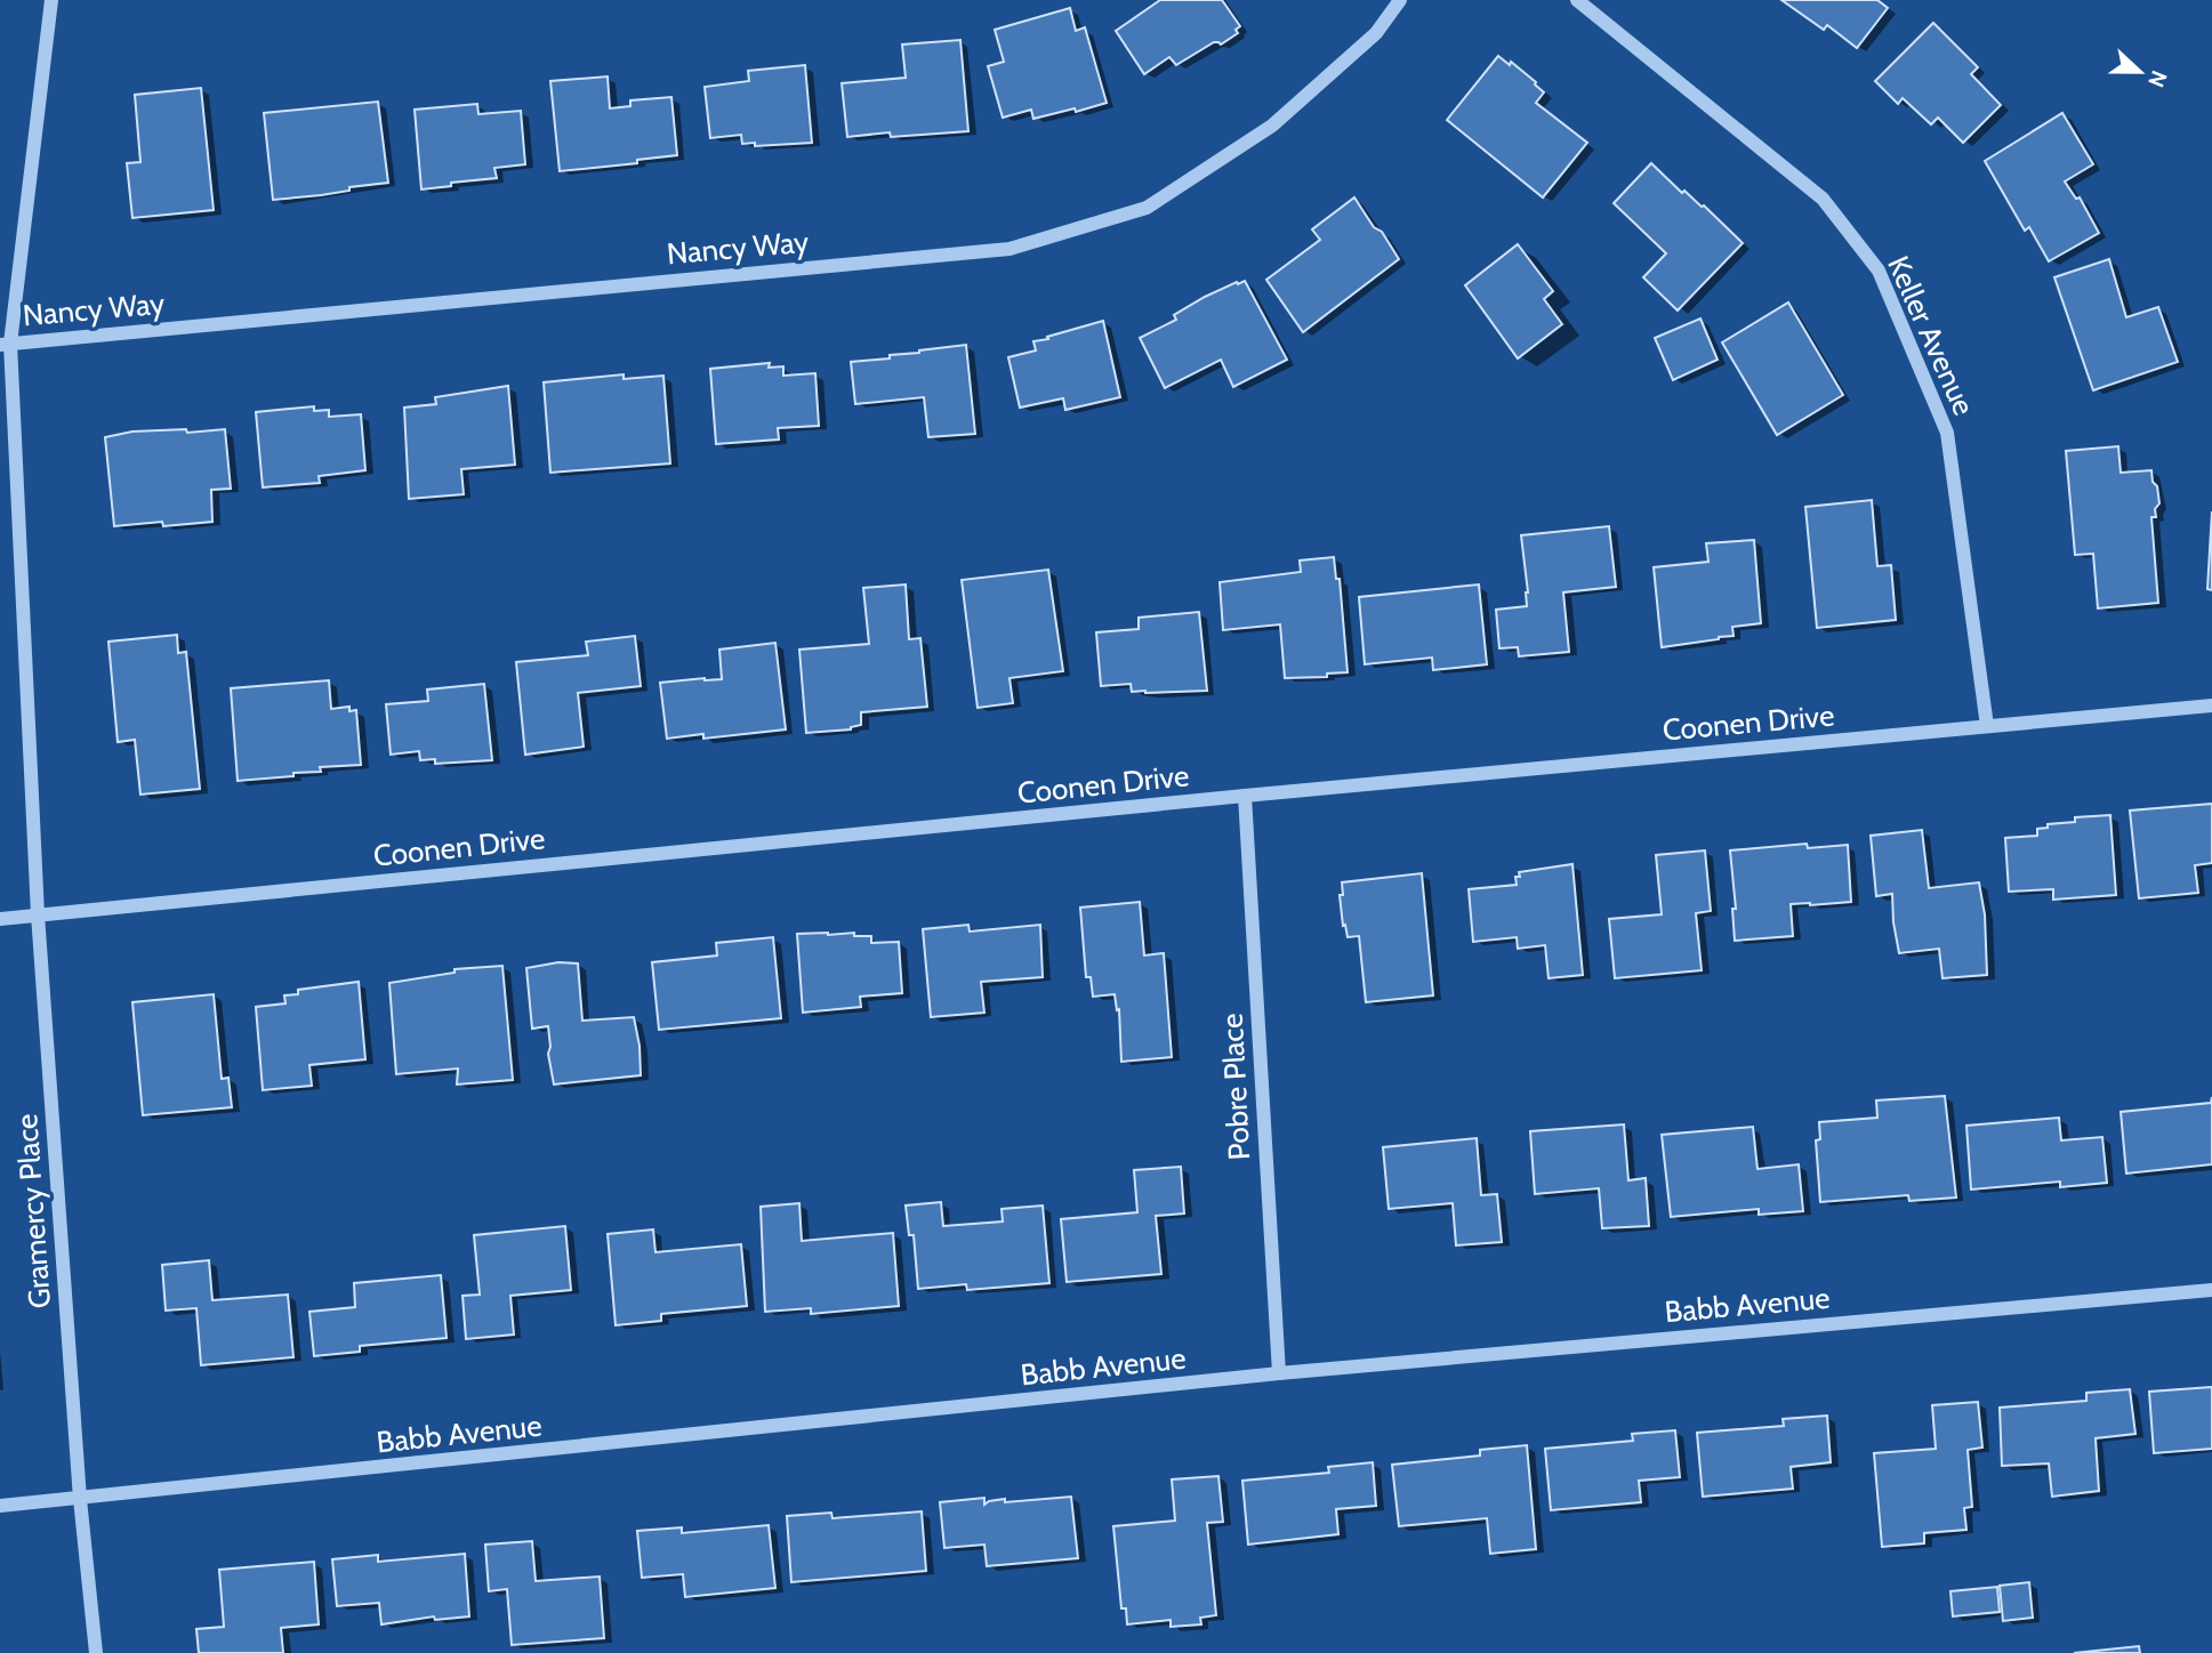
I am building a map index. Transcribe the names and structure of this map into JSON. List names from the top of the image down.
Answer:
{
  "streets": {
    "street": [
      "Nancy Way",
      "Keller Avenue",
      "Coonen Drive",
      "Pobre Place",
      "Gramercy Place",
      "Babb Avenue"
    ]
  },
  "crossings": [
    ["Nancy Way", "Gramercy Place"],
    ["Keller Avenue", "Coonen Drive"],
    ["Coonen Drive", "Pobre Place"],
    ["Coonen Drive", "Gramercy Place"],
    ["Pobre Place", "Babb Avenue"],
    ["Gramercy Place", "Babb Avenue"]
  ],
  "north": "right"
}
